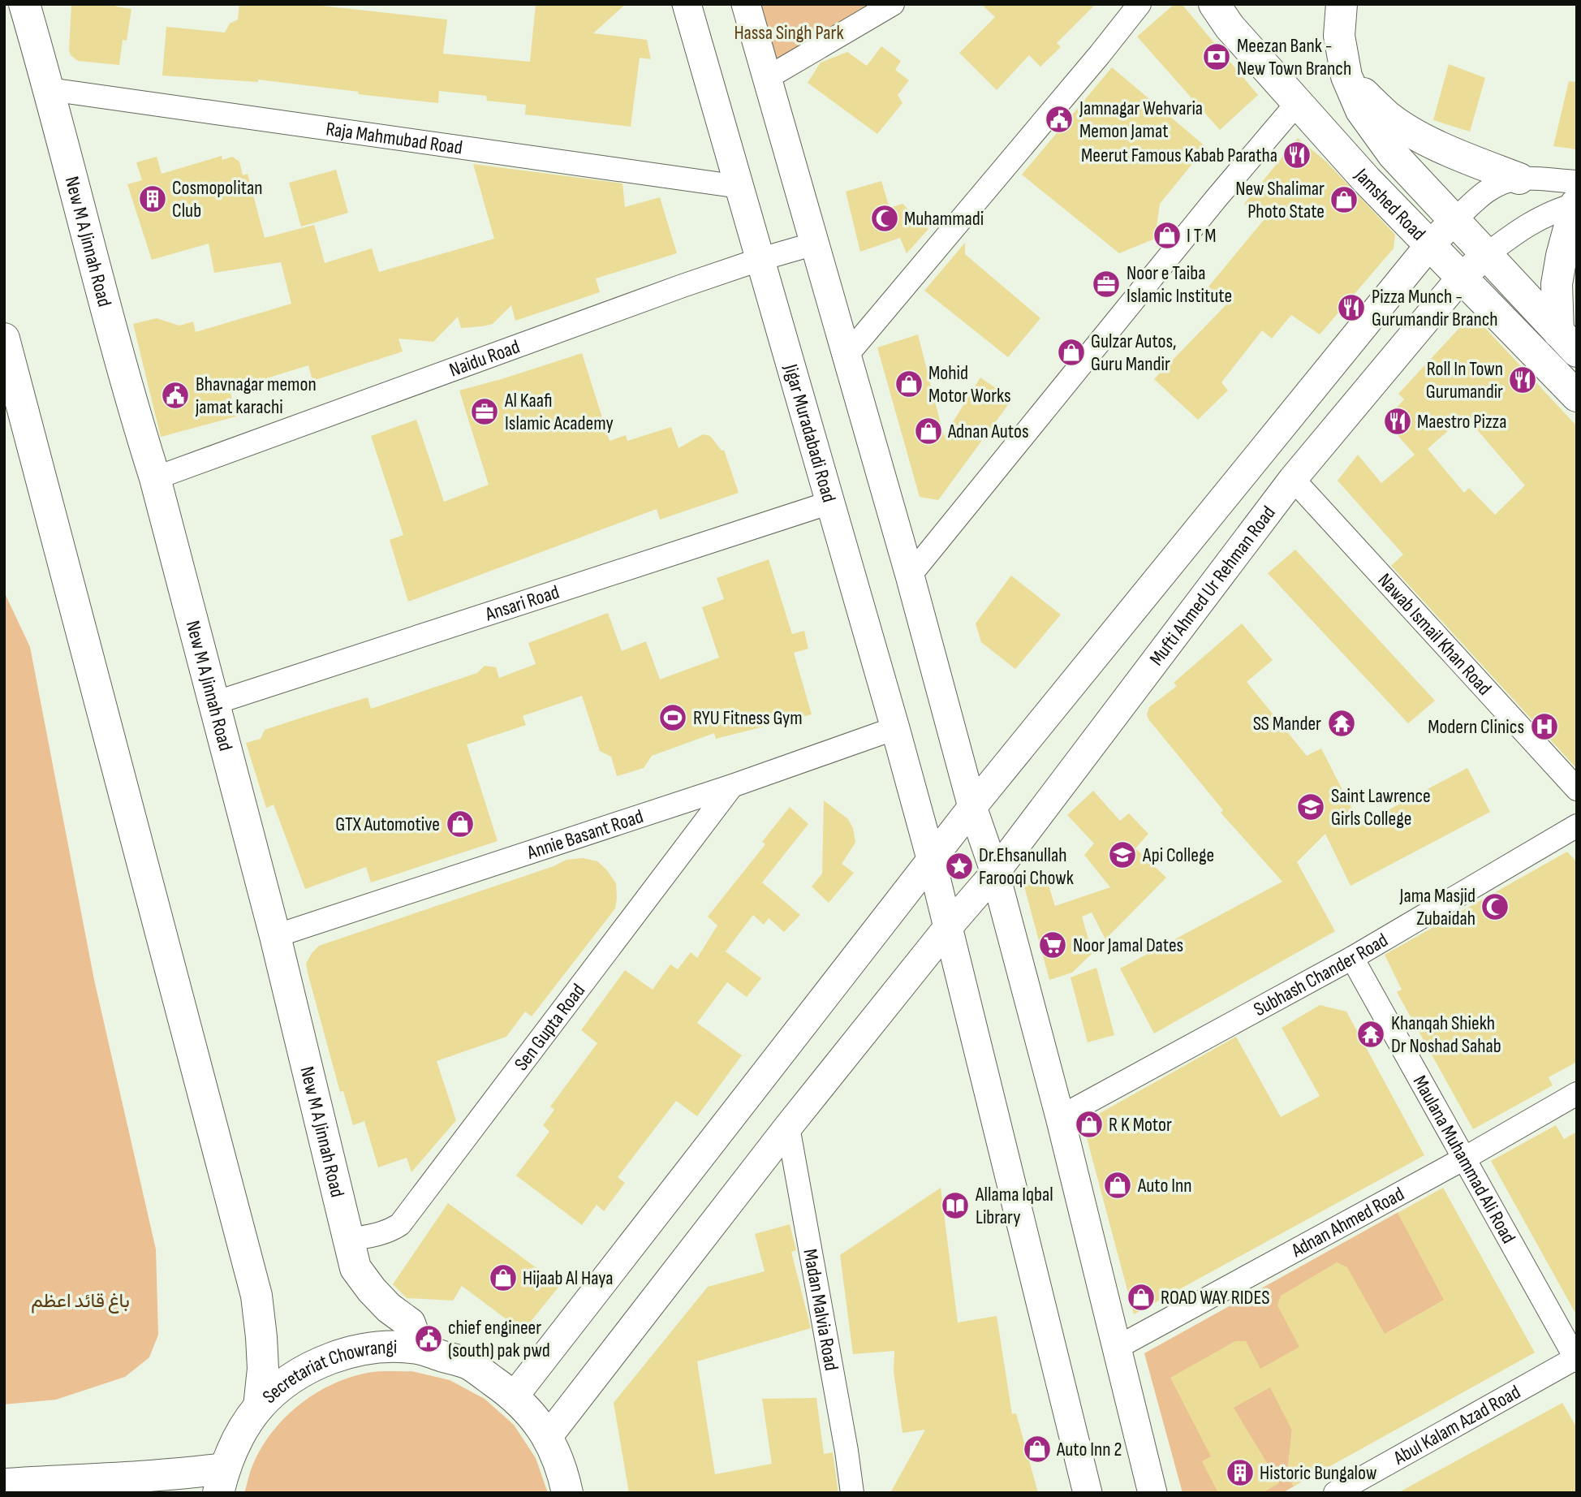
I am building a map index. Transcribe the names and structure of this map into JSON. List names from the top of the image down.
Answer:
{
  "streets": {
    "main road": ["Jamshed Road", "New M A Jinnah Road", "Secretariat Chowrangi"],
    "street": [
      "Raja Mahmubad Road",
      "Naidu Road",
      "Jigar Muradabadi Road",
      "Mufti Ahmed Ur Rehman Road",
      "Ansari Road",
      "Nawab Ismail Khan Road",
      "Annie Basant Road",
      "Subhash Chander Road",
      "Sen Gupta Road",
      "Maulana Muhammad Ali Road",
      "Adnan Ahmed Road",
      "Madan Malvia Road",
      "Abul Kalam Azad Road"
    ]
  },
  "crossings": [
    ["Raja Mahmubad Road", "New M A Jinnah Road"],
    ["Raja Mahmubad Road", "Jigar Muradabadi Road"],
    ["Jamshed Road", "Mufti Ahmed Ur Rehman Road"],
    ["New M A Jinnah Road", "Naidu Road"],
    ["New M A Jinnah Road", "Ansari Road"],
    ["New M A Jinnah Road", "Annie Basant Road"],
    ["New M A Jinnah Road", "Sen Gupta Road"],
    ["New M A Jinnah Road", "Secretariat Chowrangi"],
    ["Naidu Road", "Jigar Muradabadi Road"],
    ["Jigar Muradabadi Road", "Mufti Ahmed Ur Rehman Road"],
    ["Jigar Muradabadi Road", "Ansari Road"],
    ["Jigar Muradabadi Road", "Annie Basant Road"],
    ["Mufti Ahmed Ur Rehman Road", "Nawab Ismail Khan Road"],
    ["Mufti Ahmed Ur Rehman Road", "Madan Malvia Road"],
    ["Mufti Ahmed Ur Rehman Road", "Secretariat Chowrangi"],
    ["Annie Basant Road", "Sen Gupta Road"],
    ["Subhash Chander Road", "Maulana Muhammad Ali Road"],
    ["Maulana Muhammad Ali Road", "Adnan Ahmed Road"],
    ["Maulana Muhammad Ali Road", "Abul Kalam Azad Road"]
  ],
  "parks": ["Hassa Singh Park", "باغ قائد اعظم"],
  "places": {
    "bank": ["Meezan Bank - New Town Branch"],
    "public building": ["Jamnagar Wehvaria Memon Jamat", "Bhavnagar memon jamat karachi", "chief engineer (south) pak pwd"],
    "restaurant": [
      "Meerut Famous Kabab Paratha",
      "Pizza Munch - Gurumandir Branch",
      "Roll In Town Gurumandir",
      "Maestro Pizza"
    ],
    "building": ["Cosmopolitan Club", "Historic Bungalow"],
    "shop": [
      "New Shalimar Photo State",
      "I T M",
      "Gulzar Autos, Guru Mandir",
      "Mohid Motor Works",
      "Adnan Autos",
      "GTX Automotive",
      "R K Motor",
      "Auto Inn",
      "Hijaab Al Haya",
      "ROAD WAY RIDES",
      "Auto Inn 2"
    ],
    "mosque": ["Muhammadi", "Jama Masjid Zubaidah"],
    "office": ["Noor e Taiba Islamic Institute", "Al Kaafi Islamic Academy"],
    "sports": ["RYU Fitness Gym"],
    "temple": ["SS Mander", "Khanqah Shiekh Dr Noshad Sahab"],
    "hospital": ["Modern Clinics"],
    "school or university": ["Saint Lawrence Girls College", "Api College"],
    "place": ["Dr.Ehsanullah Farooqi Chowk"],
    "supermarket": ["Noor Jamal Dates"],
    "library": ["Allama Iqbal Library"]
  }
}
